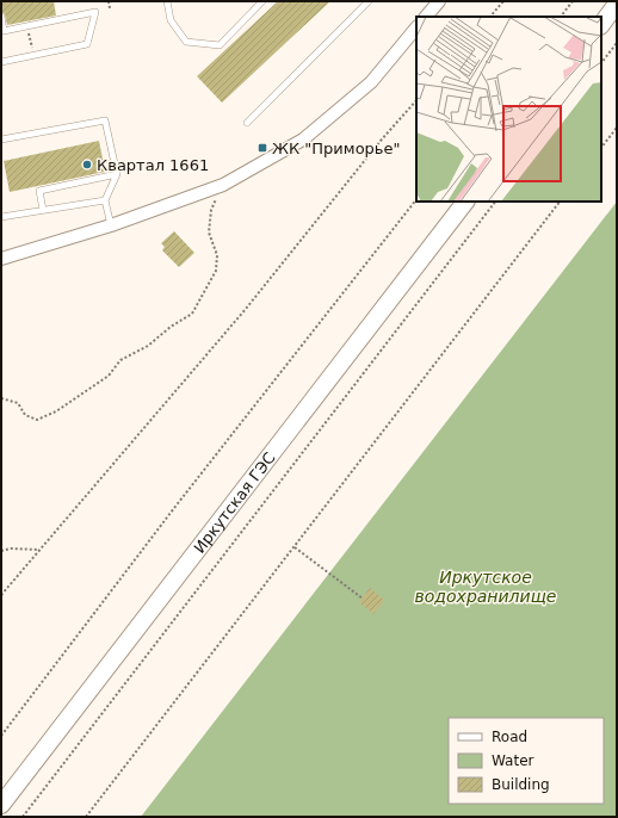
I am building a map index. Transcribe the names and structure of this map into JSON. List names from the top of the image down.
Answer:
{
  "streets": {
    "main road": ["Иркутская ГЭС"]
  },
  "water": ["Иркутское водохранилище"],
  "places": {
    "transit": ["ЖК \"Приморье\""],
    "other": ["Квартал 1661"]
  },
  "legend": ["Road", "Water", "Building"]
}
